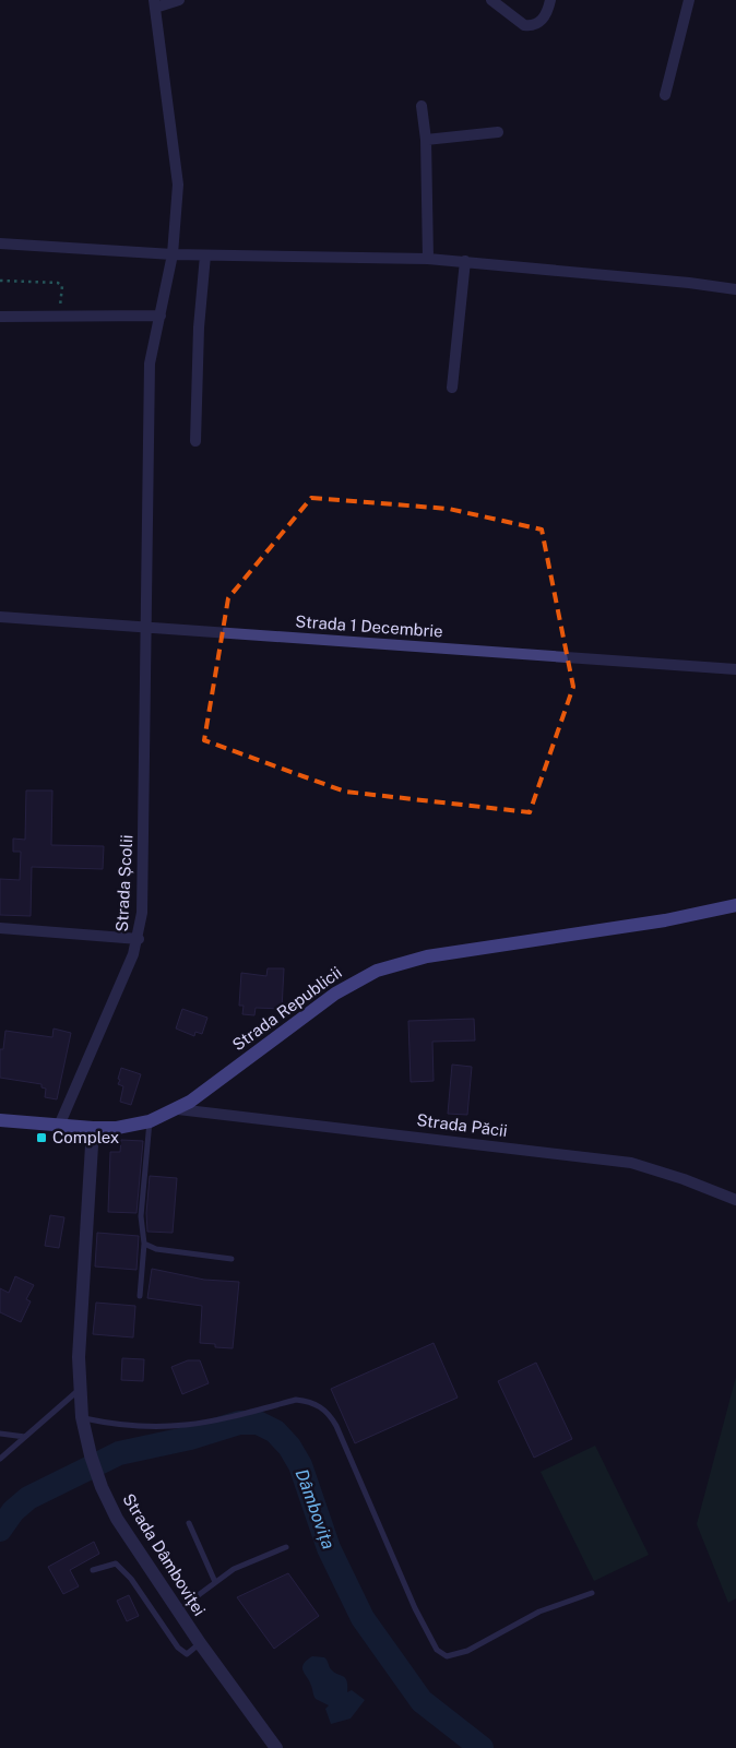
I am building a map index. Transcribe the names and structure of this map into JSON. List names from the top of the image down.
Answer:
{
  "streets": {
    "main road": ["Strada Republicii"],
    "street": [
      "Strada 1 Decembrie",
      "Strada Școlii",
      "Strada Păcii",
      "Strada Dâmboviței"
    ]
  },
  "crossings": [
    ["Strada 1 Decembrie", "Strada Școlii"],
    ["Strada Școlii", "Strada Republicii"],
    ["Strada Republicii", "Strada Păcii"],
    ["Strada Republicii", "Strada Dâmboviței"]
  ],
  "water": ["Dâmbovița"],
  "places": {
    "transit": ["Complex"]
  }
}
